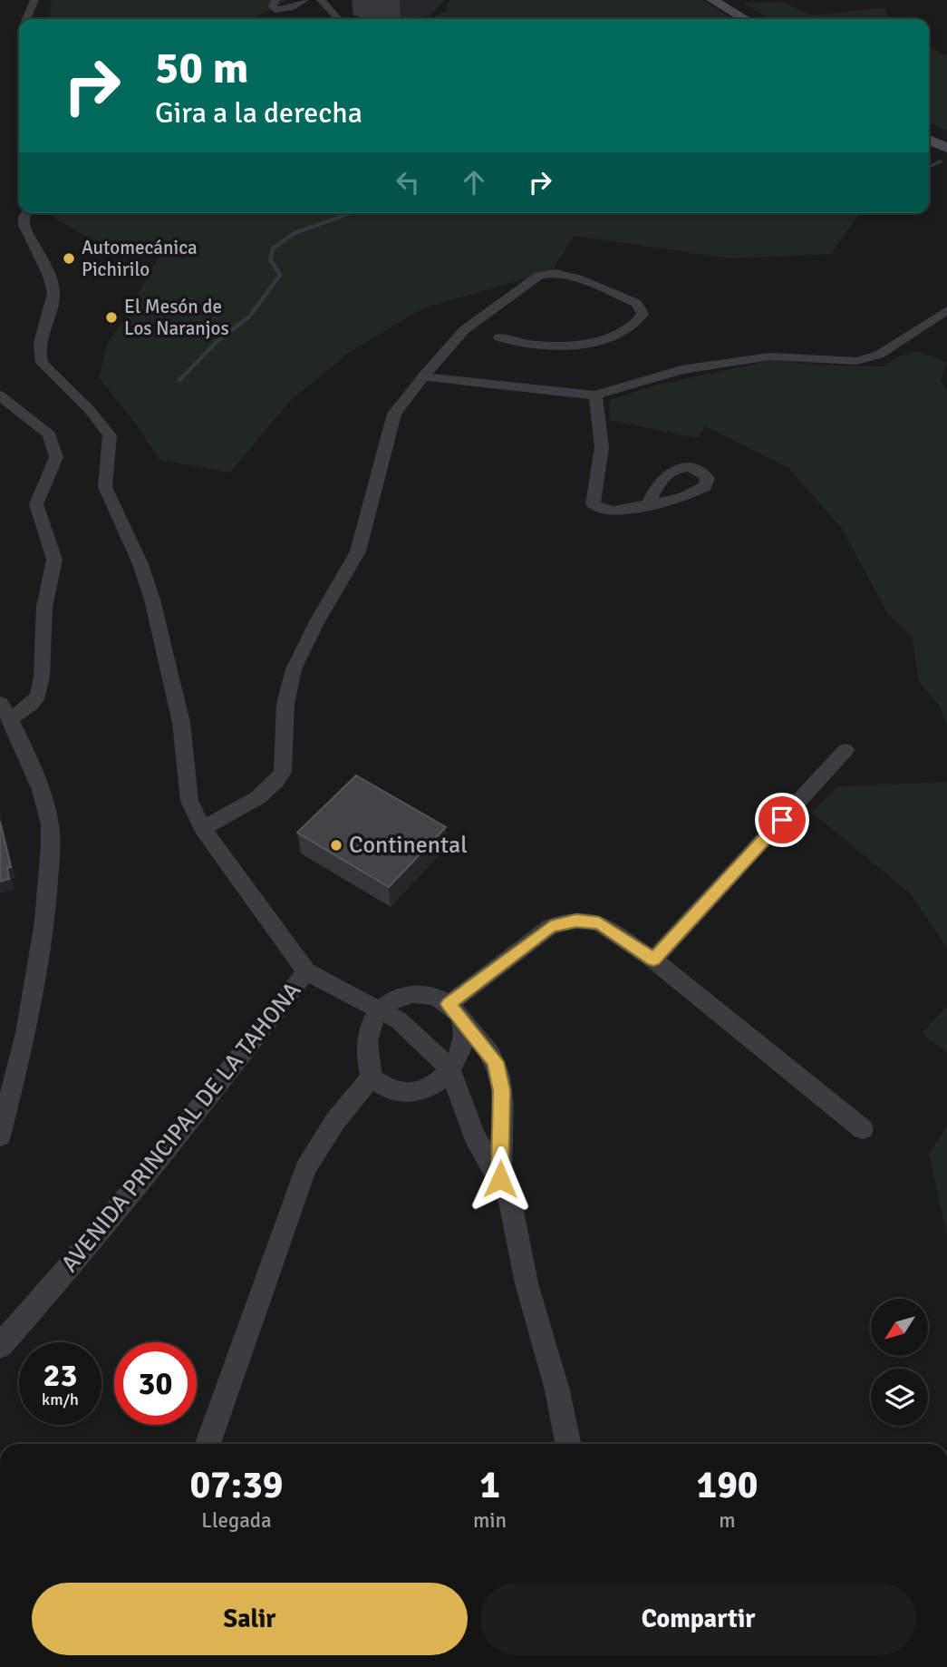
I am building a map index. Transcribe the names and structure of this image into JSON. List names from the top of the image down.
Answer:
{
  "streets": {
    "street": ["AVENIDA PRINCIPAL DE LA TAHONA"]
  },
  "places": ["Automecánica Pichirilo", "El Mesón de Los Naranjos", "Continental"],
  "north": "bottom left",
  "page": {
    "turn": ["50 m", "Gira a la derecha"],
    "speed": "23 km/h",
    "limit": "30",
    "eta": [
      "07:39",
      "Llegada",
      "1",
      "min",
      "190",
      "m"
    ],
    "buttons": ["Salir", "Compartir"]
  }
}
